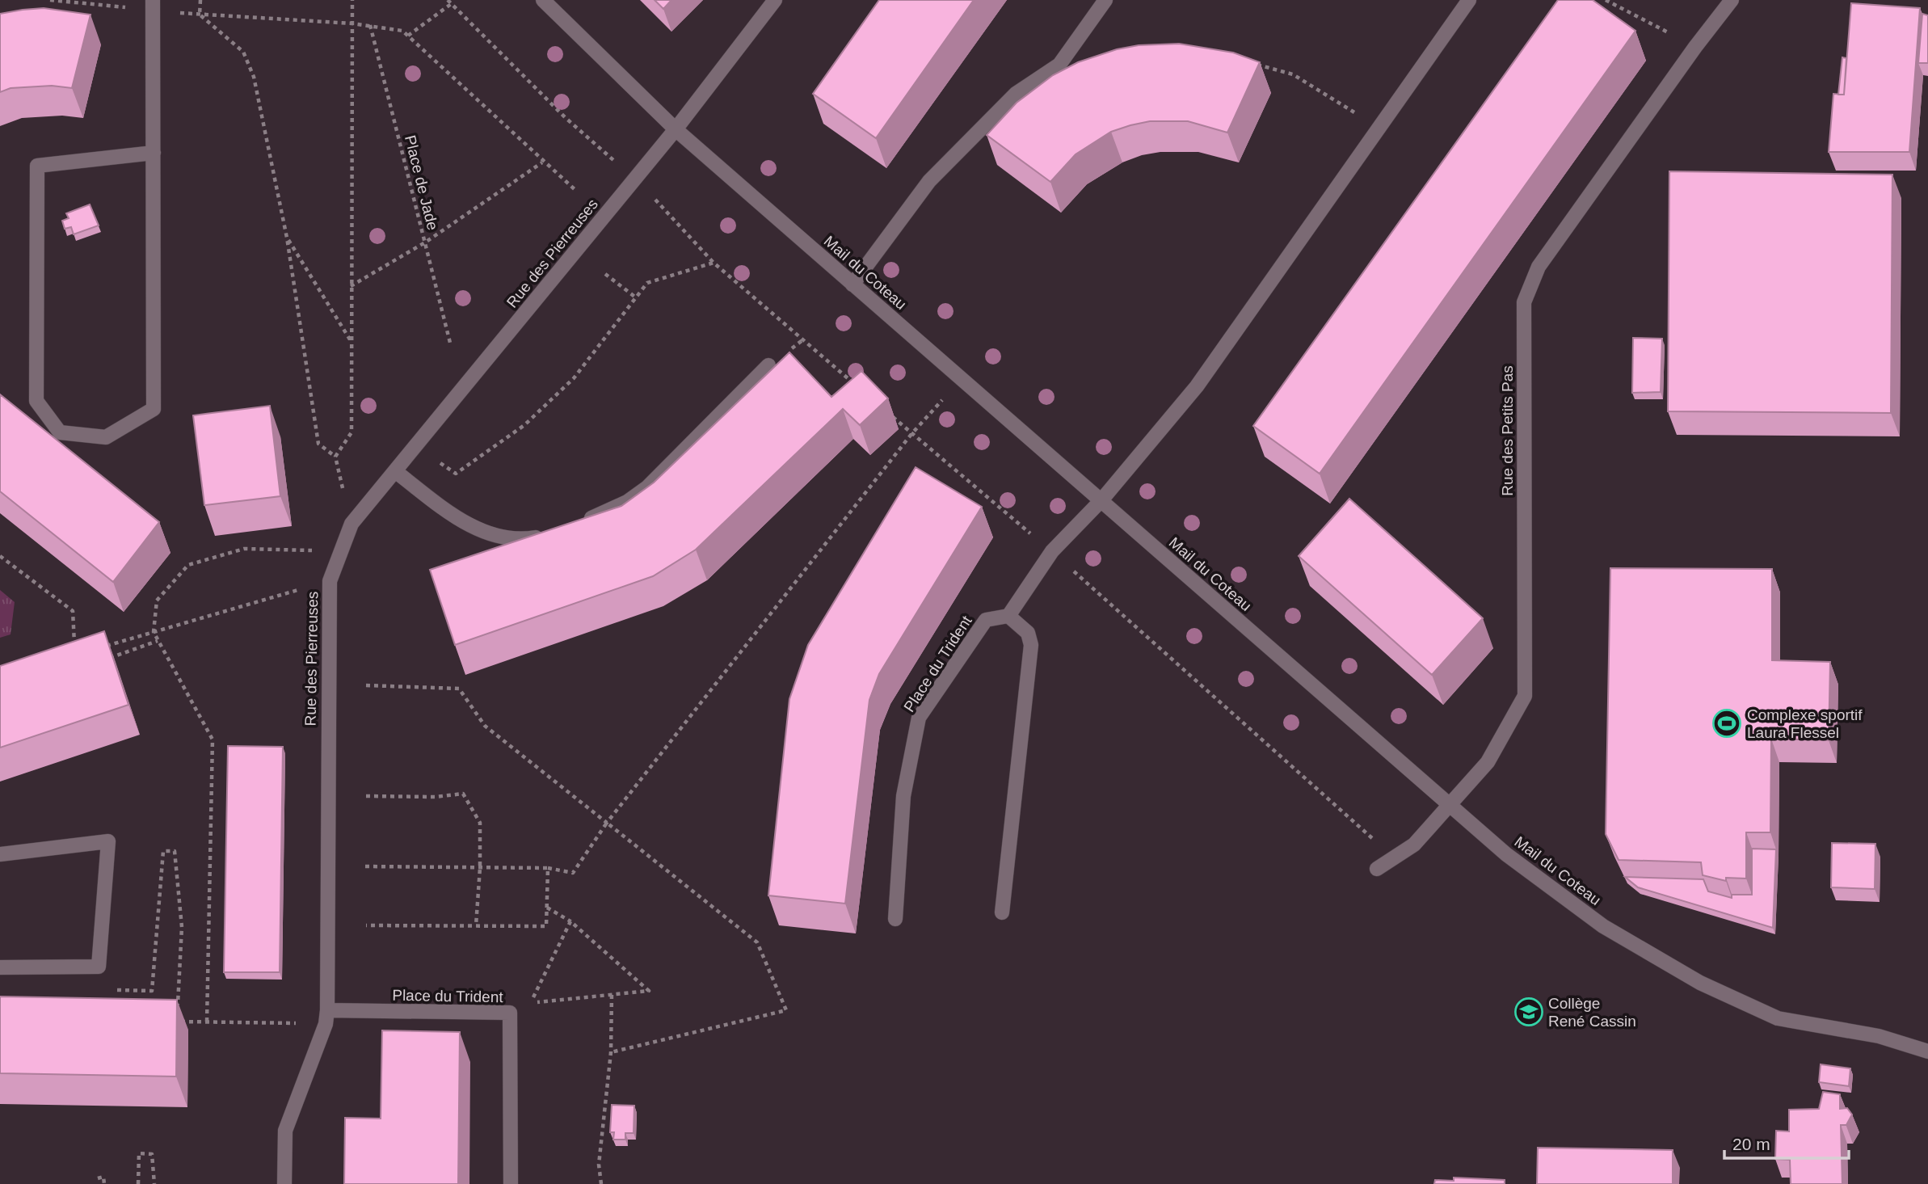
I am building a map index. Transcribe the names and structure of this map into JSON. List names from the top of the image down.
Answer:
{
  "streets": {
    "street": [
      "Rue des Pierreuses",
      "Mail du Coteau",
      "Rue des Petits Pas",
      "Place du Trident"
    ],
    "path": ["Place de Jade"]
  },
  "crossings": [
    ["Rue des Pierreuses", "Mail du Coteau"],
    ["Rue des Pierreuses", "Place du Trident"],
    ["Mail du Coteau", "Rue des Petits Pas"]
  ],
  "places": {
    "sports": ["Complexe sportif Laura Flessel"],
    "school or university": ["Collège René Cassin"]
  },
  "scale_bar": "20 m"
}
